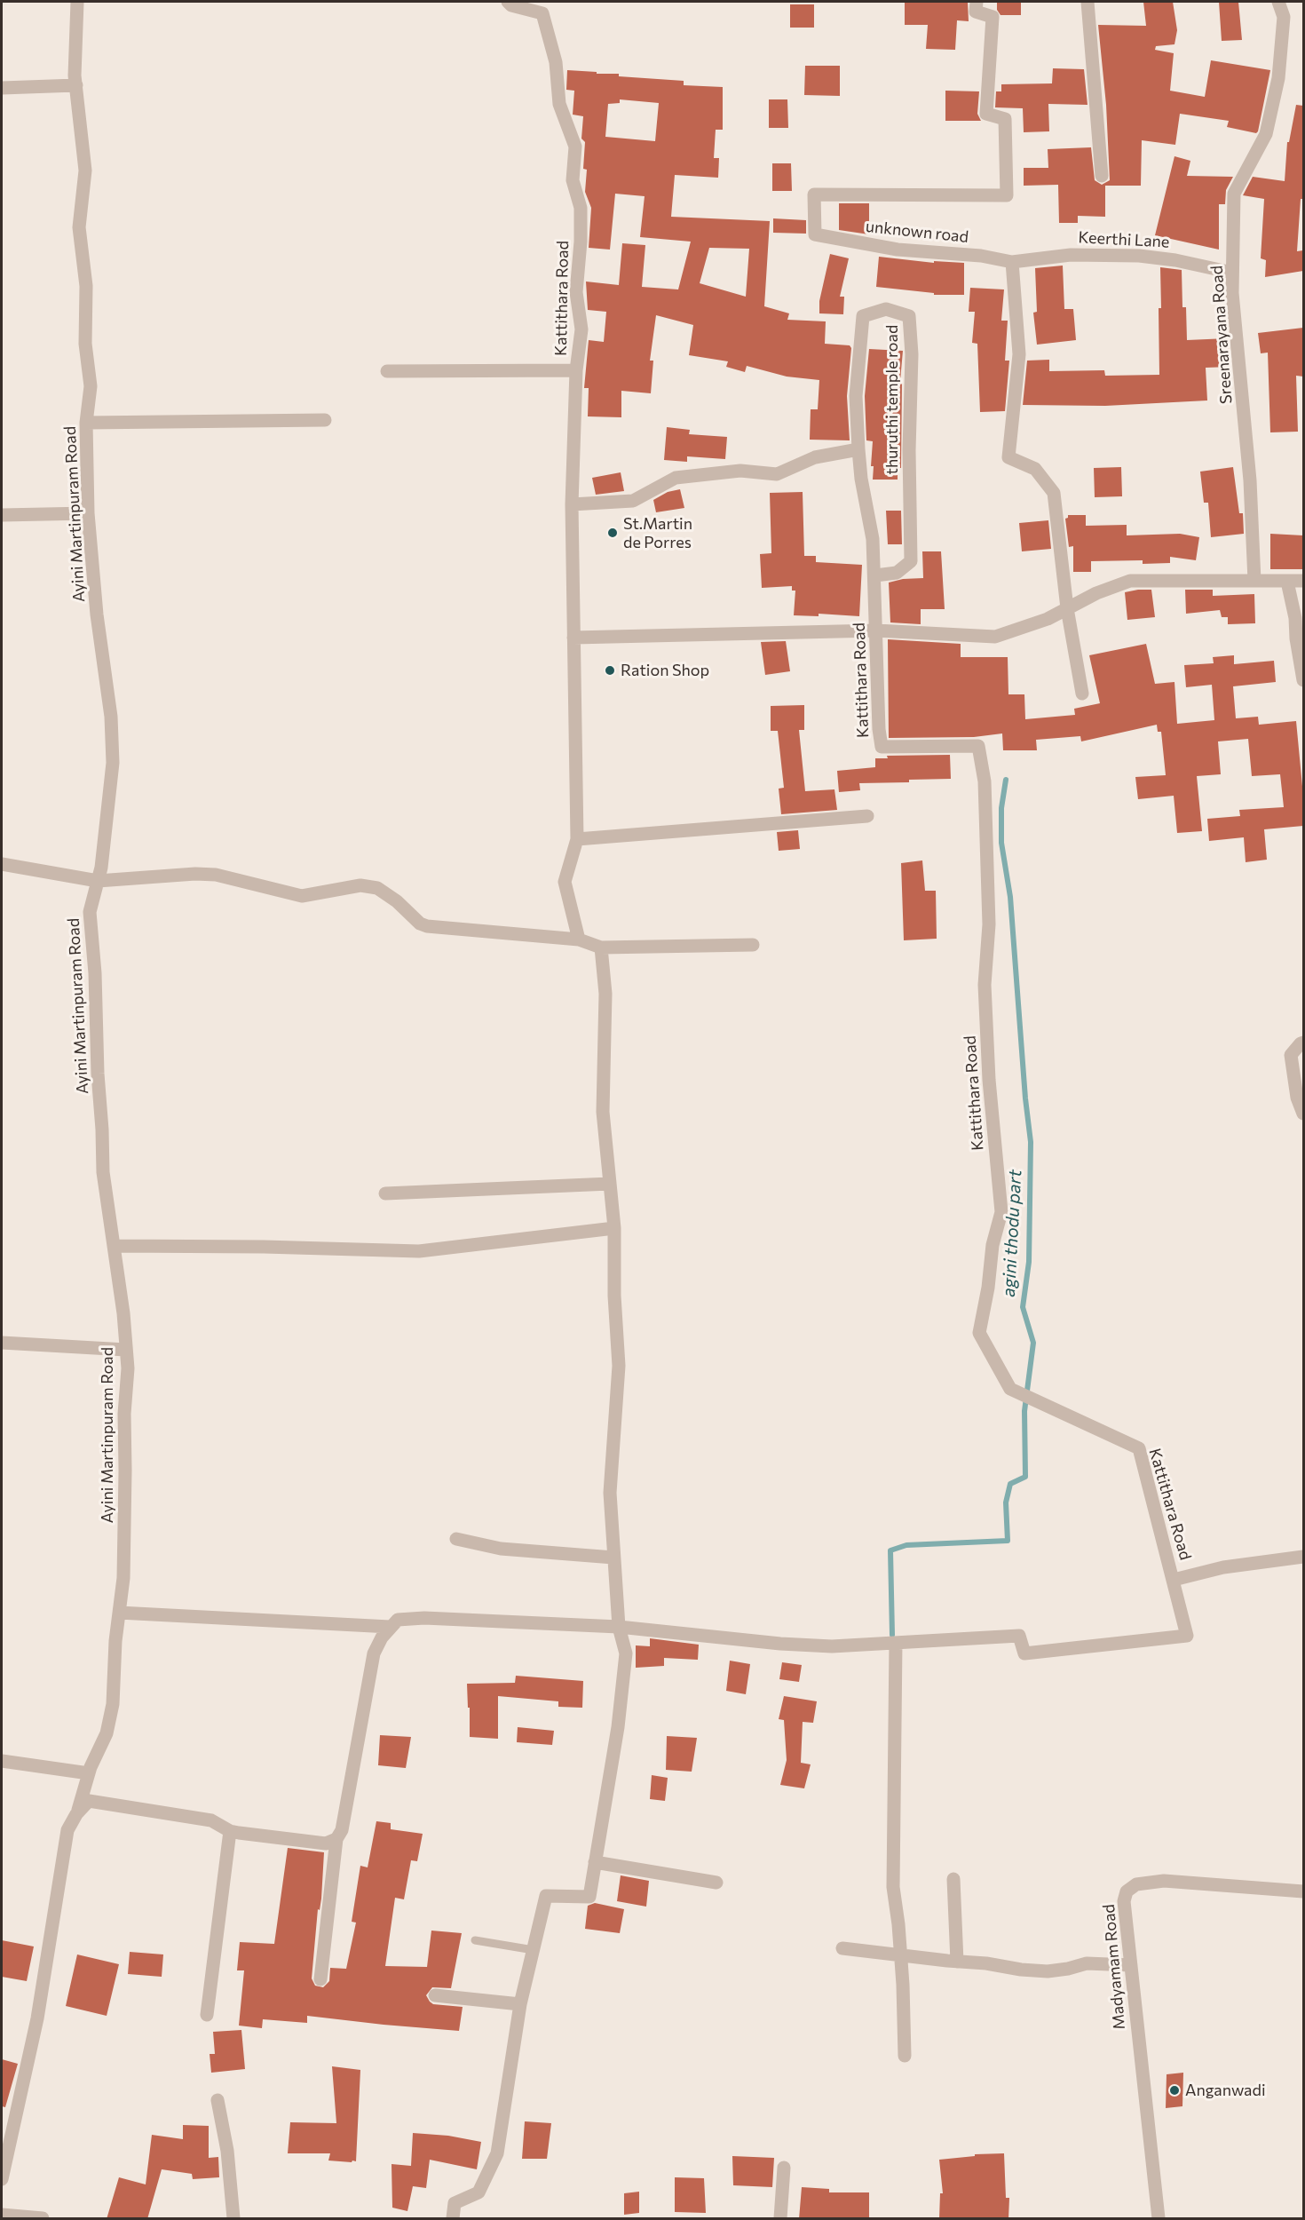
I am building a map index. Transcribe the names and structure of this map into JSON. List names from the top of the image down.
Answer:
{
  "streets": {
    "street": [
      "unknown road",
      "Keerthi Lane",
      "Kattithara Road",
      "Sreenarayana Road",
      "thuruthi temple road",
      "Ayini Martinpuram Road",
      "Madyamam Road"
    ]
  },
  "crossings": [
    ["unknown road", "Keerthi Lane"],
    ["Keerthi Lane", "Sreenarayana Road"],
    ["Kattithara Road", "thuruthi temple road"]
  ],
  "water": ["agini thodu part"],
  "places": ["St.Martin de Porres", "Ration Shop", "Anganwadi"]
}
